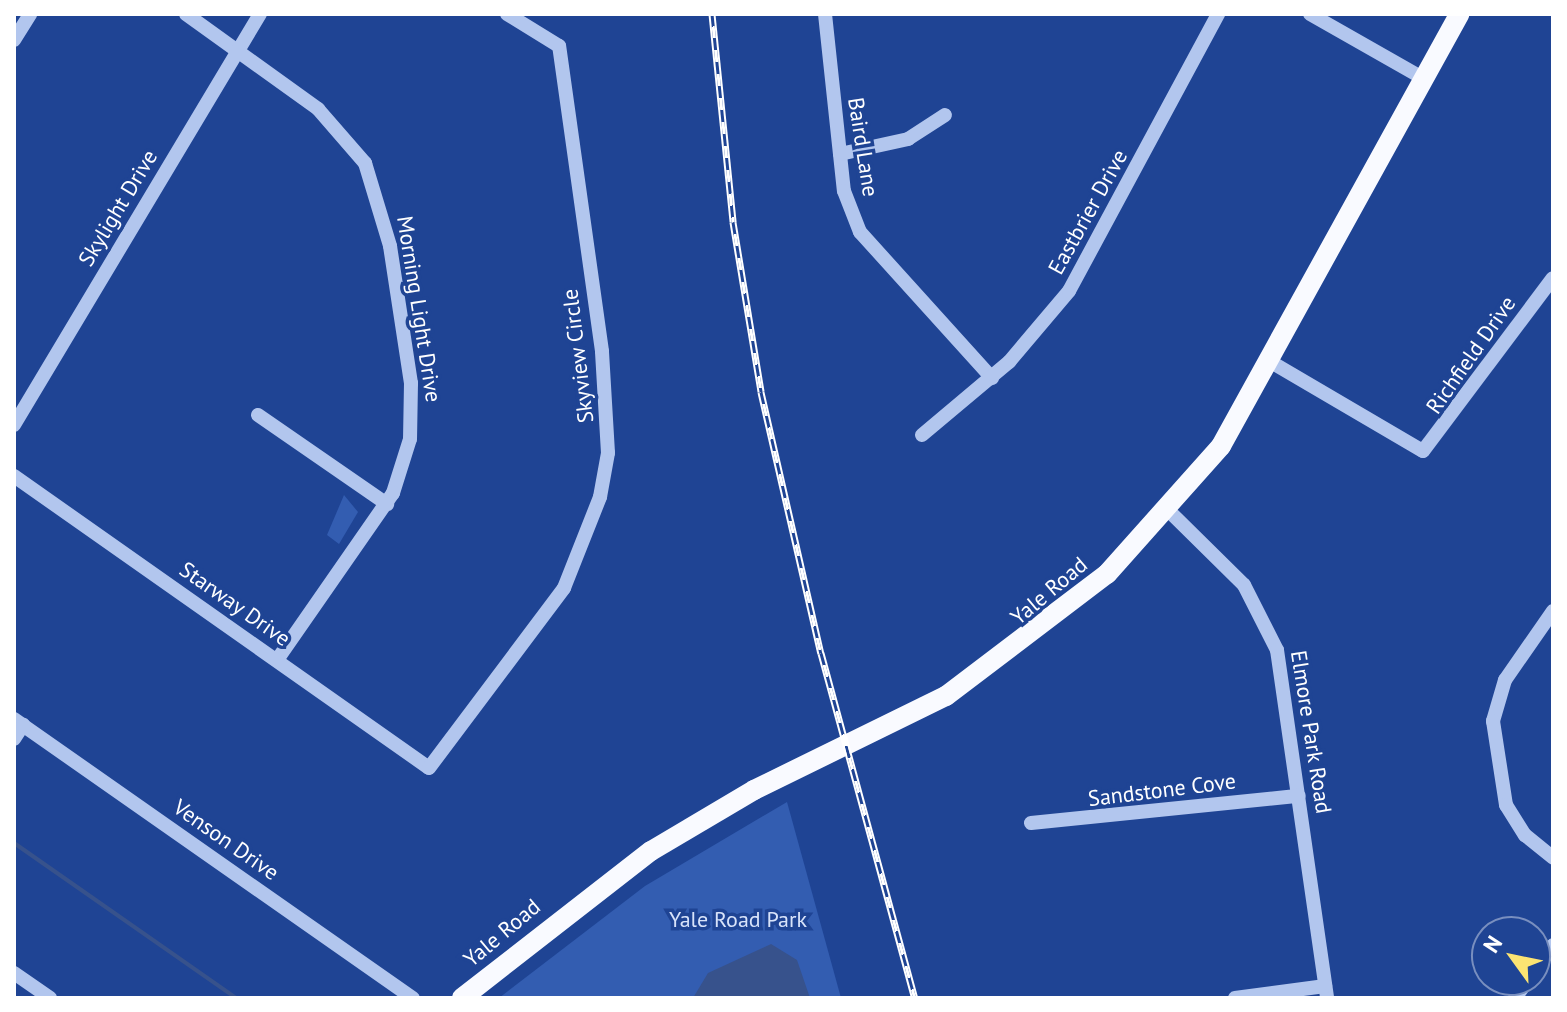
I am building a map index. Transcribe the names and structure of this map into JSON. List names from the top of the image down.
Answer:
{
  "streets": {
    "main road": ["Yale Road"],
    "street": [
      "Baird Lane",
      "Skylight Drive",
      "Eastbrier Drive",
      "Morning Light Drive",
      "Richfield Drive",
      "Skyview Circle",
      "Starway Drive",
      "Elmore Park Road",
      "Sandstone Cove",
      "Venson Drive"
    ]
  },
  "crossings": [
    ["Baird Lane", "Eastbrier Drive"],
    ["Skylight Drive", "Morning Light Drive"],
    ["Morning Light Drive", "Starway Drive"],
    ["Richfield Drive", "Yale Road"],
    ["Skyview Circle", "Starway Drive"],
    ["Yale Road", "Elmore Park Road"],
    ["Elmore Park Road", "Sandstone Cove"]
  ],
  "parks": ["Yale Road Park"],
  "north": "top left"
}
